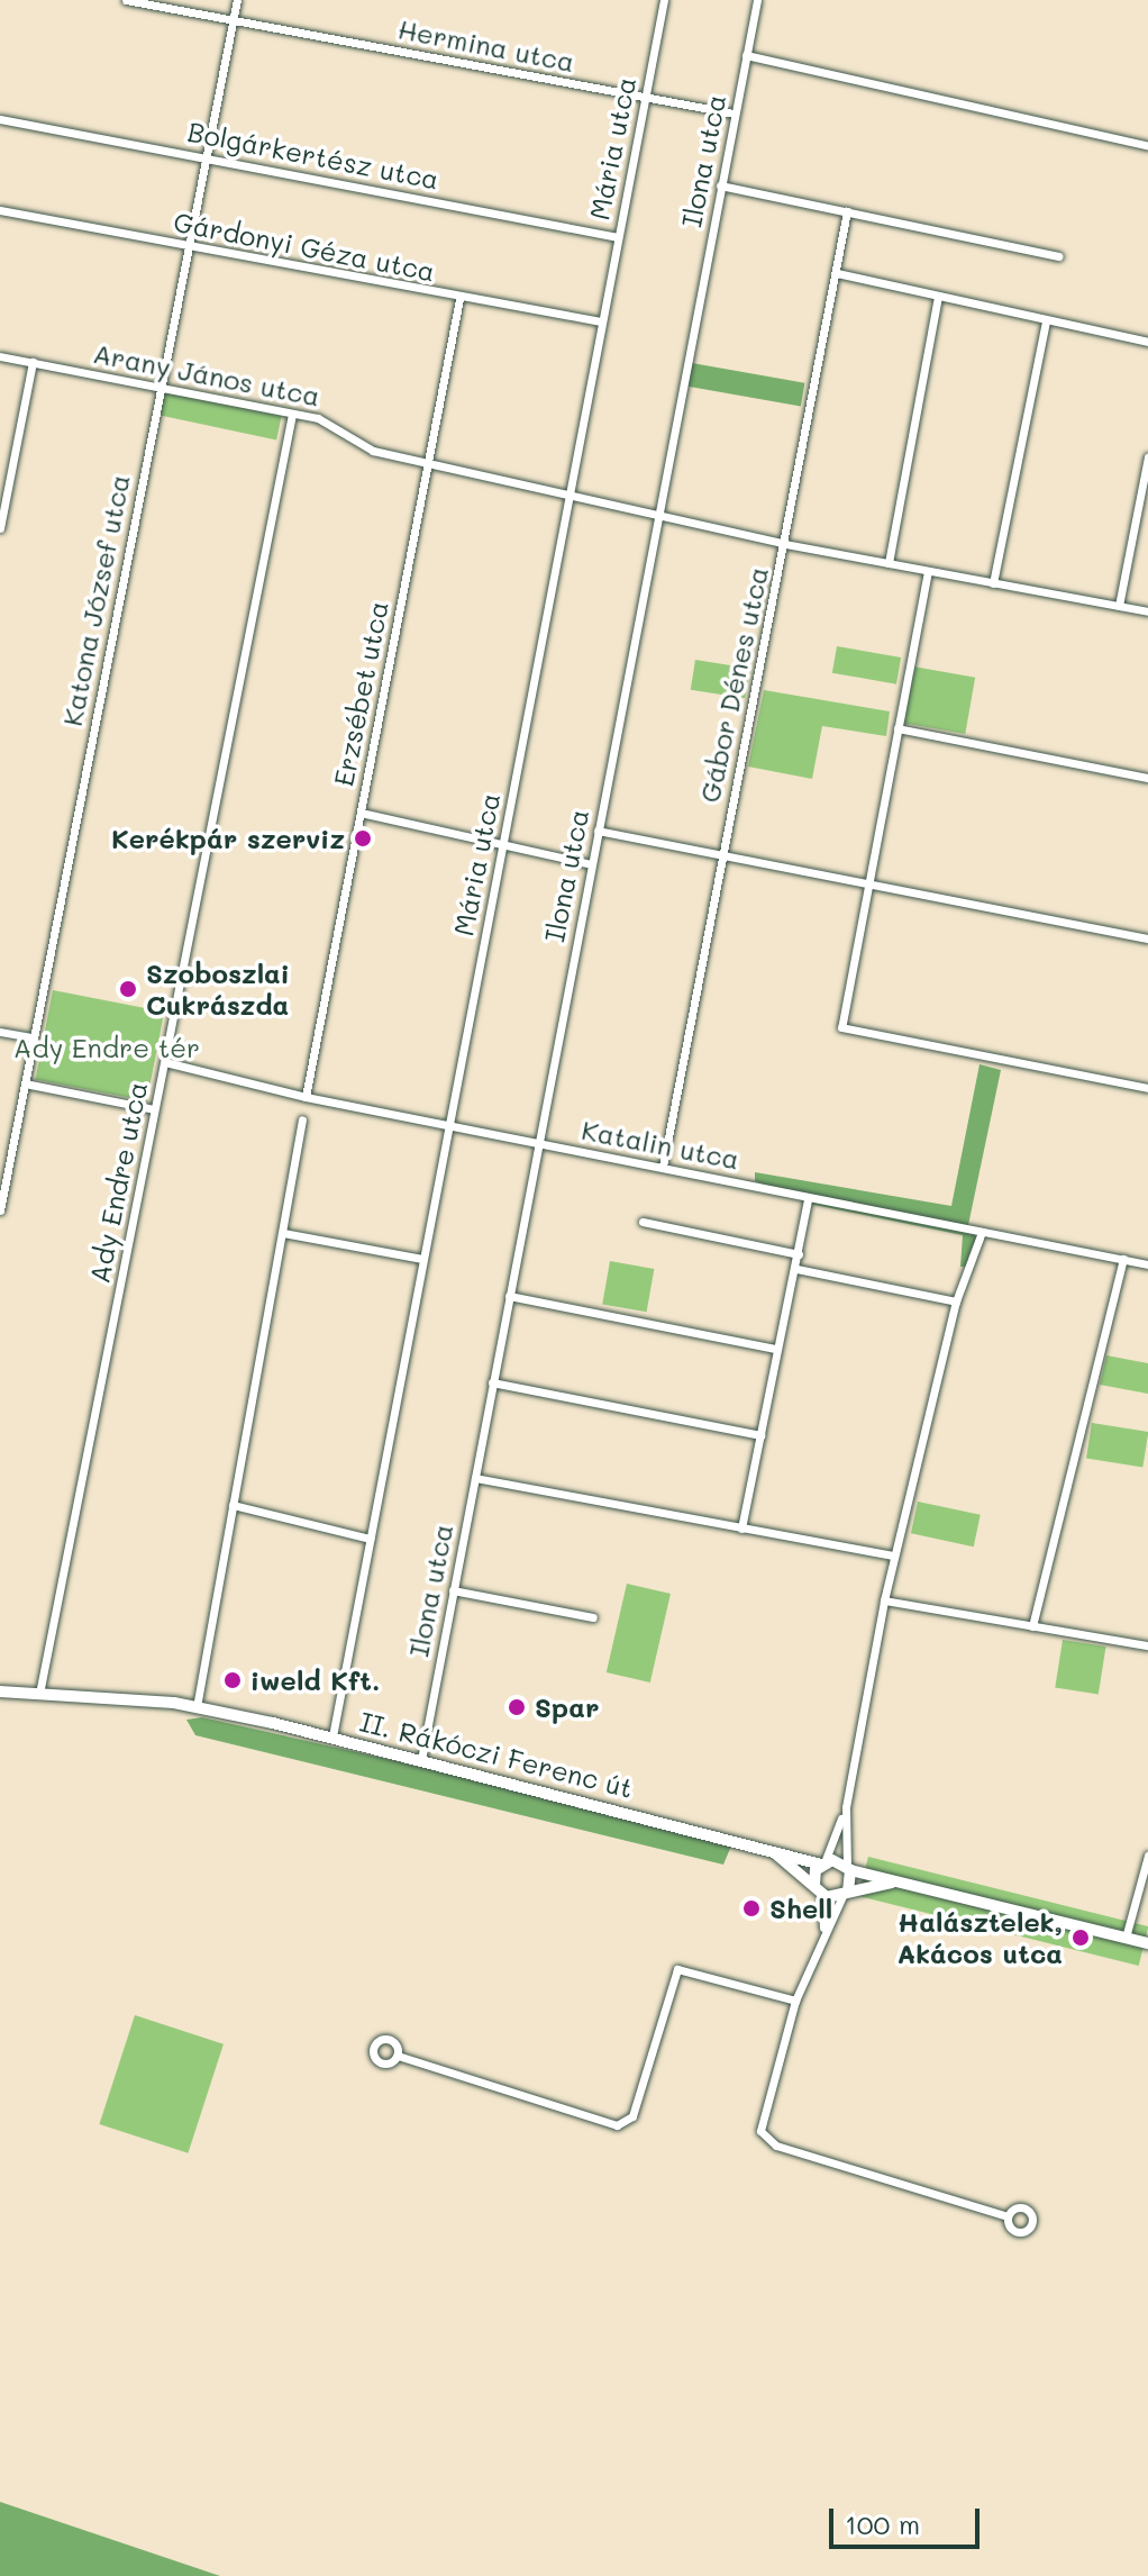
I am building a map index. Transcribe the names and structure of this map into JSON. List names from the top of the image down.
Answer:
{
  "streets": {
    "main road": ["II. Rákóczi Ferenc út"],
    "street": [
      "Hermina utca",
      "Mária utca",
      "Bolgárkertész utca",
      "Ilona utca",
      "Gárdonyi Géza utca",
      "Arany János utca",
      "Katona József utca",
      "Gábor Dénes utca",
      "Erzsébet utca",
      "Katalin utca",
      "Ady Endre utca"
    ]
  },
  "crossings": [
    ["Hermina utca", "Mária utca"],
    ["Hermina utca", "Ilona utca"],
    ["Hermina utca", "Katona József utca"],
    ["Mária utca", "Bolgárkertész utca"],
    ["Mária utca", "Gárdonyi Géza utca"],
    ["Mária utca", "Arany János utca"],
    ["Mária utca", "Katalin utca"],
    ["Mária utca", "II. Rákóczi Ferenc út"],
    ["Bolgárkertész utca", "Katona József utca"],
    ["Ilona utca", "Arany János utca"],
    ["Ilona utca", "Katalin utca"],
    ["Ilona utca", "II. Rákóczi Ferenc út"],
    ["Gárdonyi Géza utca", "Katona József utca"],
    ["Gárdonyi Géza utca", "Erzsébet utca"],
    ["Arany János utca", "Katona József utca"],
    ["Arany János utca", "Gábor Dénes utca"],
    ["Arany János utca", "Erzsébet utca"],
    ["Arany János utca", "Ady Endre utca"],
    ["Gábor Dénes utca", "Katalin utca"],
    ["Erzsébet utca", "Katalin utca"],
    ["Katalin utca", "Ady Endre utca"],
    ["Ady Endre utca", "II. Rákóczi Ferenc út"]
  ],
  "parks": ["Ady Endre tér"],
  "places": [
    "Kerékpár szerviz",
    "Szoboszlai Cukrászda",
    "iweld Kft.",
    "Spar",
    "Shell",
    "Halásztelek, Akácos utca"
  ],
  "scale_bar": "100 m"
}
